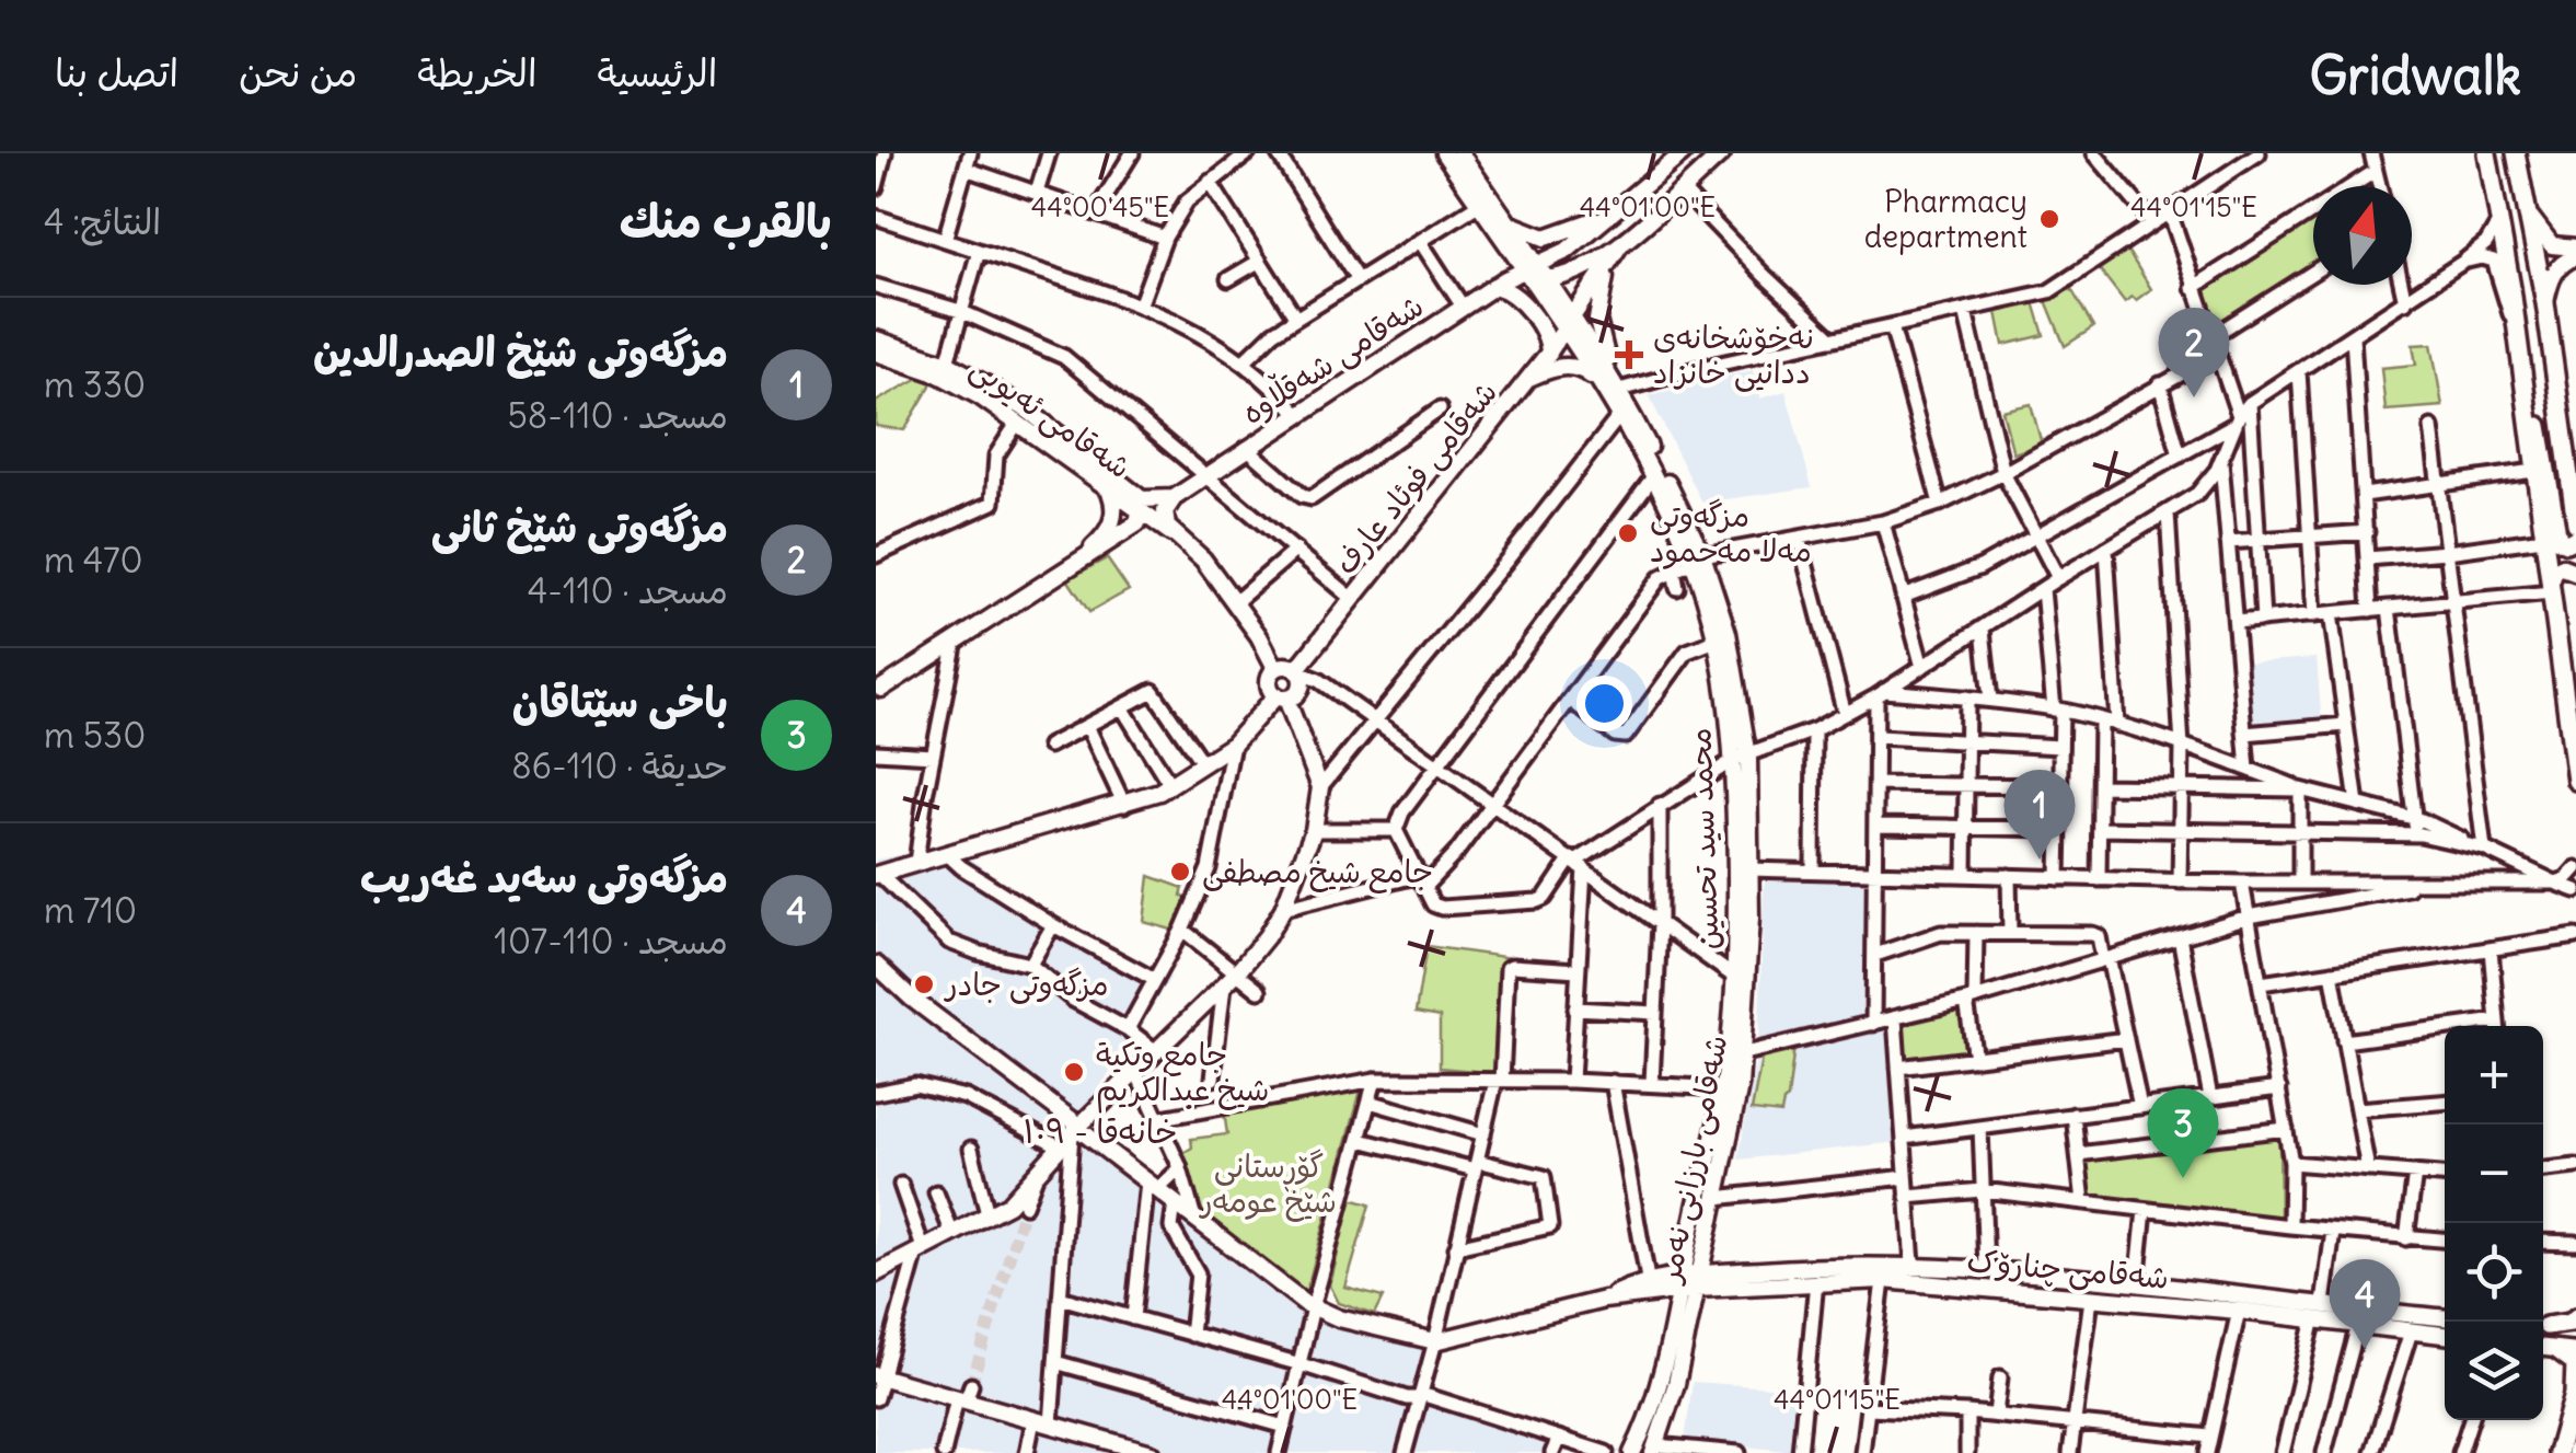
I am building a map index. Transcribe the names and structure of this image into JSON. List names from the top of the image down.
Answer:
{
  "streets": {
    "main road": [
      "شەقامی شەقڵاوە",
      "شەقامی ئەیوبی",
      "شەقامی فوئاد عارف",
      "محمد سید تحسین",
      "شەقامی بارزانی نەمر",
      "شەقامی چنارۆک"
    ]
  },
  "crossings": [
    ["شەقامی شەقڵاوە", "شەقامی ئەیوبی"],
    ["شەقامی شەقڵاوە", "محمد سید تحسین"],
    ["شەقامی فوئاد عارف", "محمد سید تحسین"],
    ["محمد سید تحسین", "شەقامی بارزانی نەمر"],
    ["محمد سید تحسین", "شەقامی چنارۆک"],
    ["شەقامی بارزانی نەمر", "شەقامی چنارۆک"]
  ],
  "districts": ["خانەقا - ١٠٩"],
  "parks": ["گۆڕستانی شێخ عومەر"],
  "places": {
    "other": [
      "Pharmacy department",
      "مزگەوتی مەلا مەحمود",
      "جامع شيخ مصطفى",
      "مزگەوتی جادر",
      "جامع وتكية شيخ عبدالكريم"
    ],
    "health": ["نەخۆشخانەی ددانیی خانزاد"]
  },
  "north": "top",
  "page": {
    "header": "Gridwalk",
    "nav": [
      "الرئيسية",
      "الخريطة",
      "من نحن",
      "اتصل بنا"
    ],
    "heading": ["بالقرب منك", "النتائج: 4"],
    "list": [
      {
        "mark": "1",
        "name": "مزگەوتی شێخ الصدرالدين",
        "note": "مسجد · 110-58",
        "value": "330 m"
      },
      {
        "mark": "2",
        "name": "مزگەوتی شێخ ثانی",
        "note": "مسجد · 110-4",
        "value": "470 m"
      },
      {
        "mark": "3",
        "name": "باخی سێتاقان",
        "note": "حديقة · 110-86",
        "value": "530 m"
      },
      {
        "mark": "4",
        "name": "مزگەوتی سەید غەریب",
        "note": "مسجد · 110-107",
        "value": "710 m"
      }
    ],
    "pins": [
      "2",
      "1",
      "3",
      "4"
    ],
    "map_buttons": ["+", "−"]
  },
  "coordinates": ["44°00'45\"E", "44°01'00\"E", "44°01'15\"E"]
}
